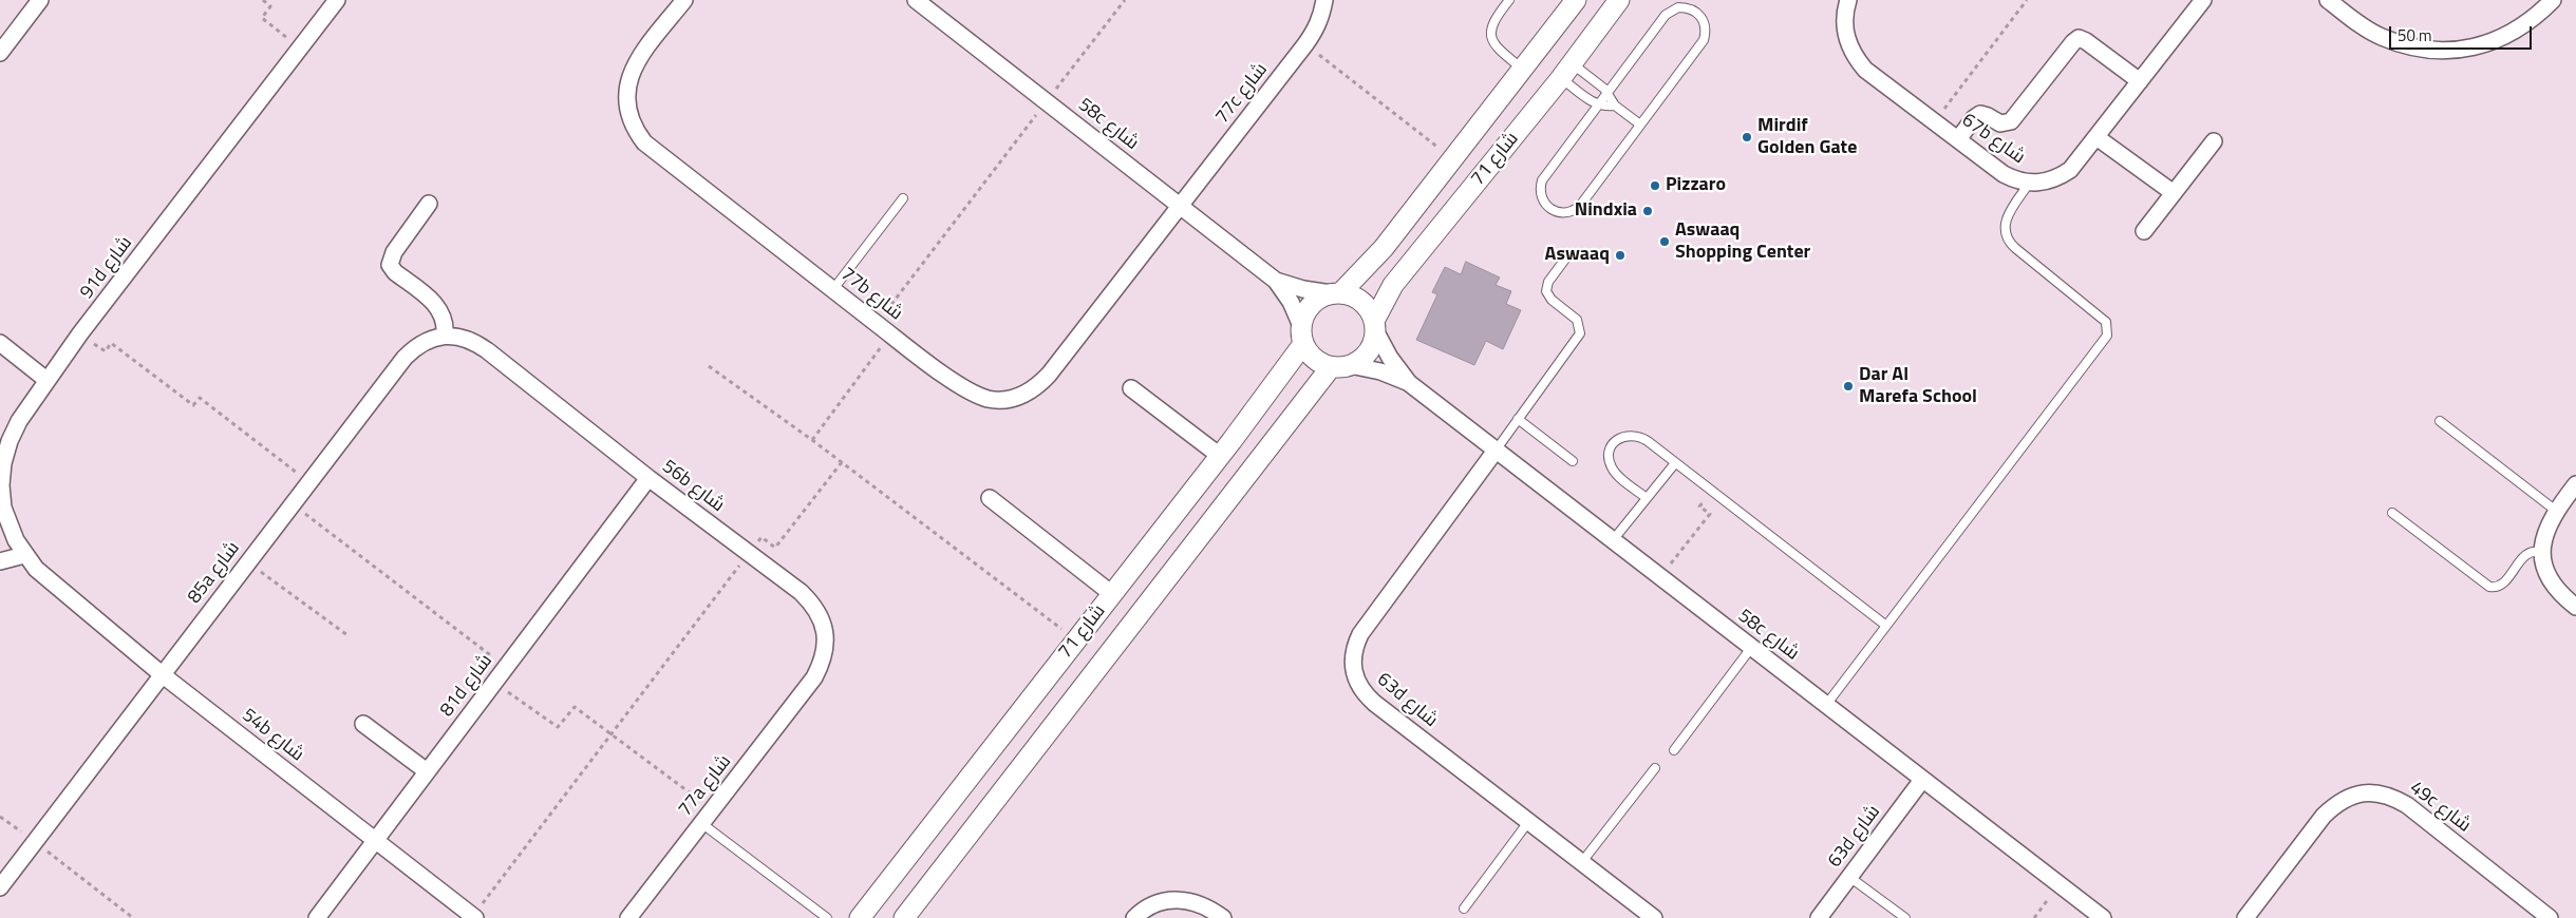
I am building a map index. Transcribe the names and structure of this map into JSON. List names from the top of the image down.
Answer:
{
  "streets": {
    "street": [
      "77c شارع",
      "58c شارع",
      "67b شارع",
      "شارع 71",
      "91d شارع",
      "77b شارع",
      "56b شارع",
      "85a شارع",
      "81d شارع",
      "63d شارع",
      "54b شارع",
      "77a شارع",
      "49c شارع"
    ]
  },
  "crossings": [
    ["77c شارع", "58c شارع"],
    ["77c شارع", "77b شارع"],
    ["58c شارع", "شارع 71"],
    ["58c شارع", "77b شارع"],
    ["58c شارع", "63d شارع"],
    ["91d شارع", "54b شارع"],
    ["56b شارع", "85a شارع"],
    ["56b شارع", "81d شارع"],
    ["56b شارع", "77a شارع"],
    ["85a شارع", "54b شارع"],
    ["81d شارع", "54b شارع"]
  ],
  "places": [
    "Mirdif Golden Gate",
    "Pizzaro",
    "Nindxia",
    "Aswaaq Shopping Center",
    "Aswaaq",
    "Dar Al Marefa School"
  ],
  "scale_bar": "50 m"
}
